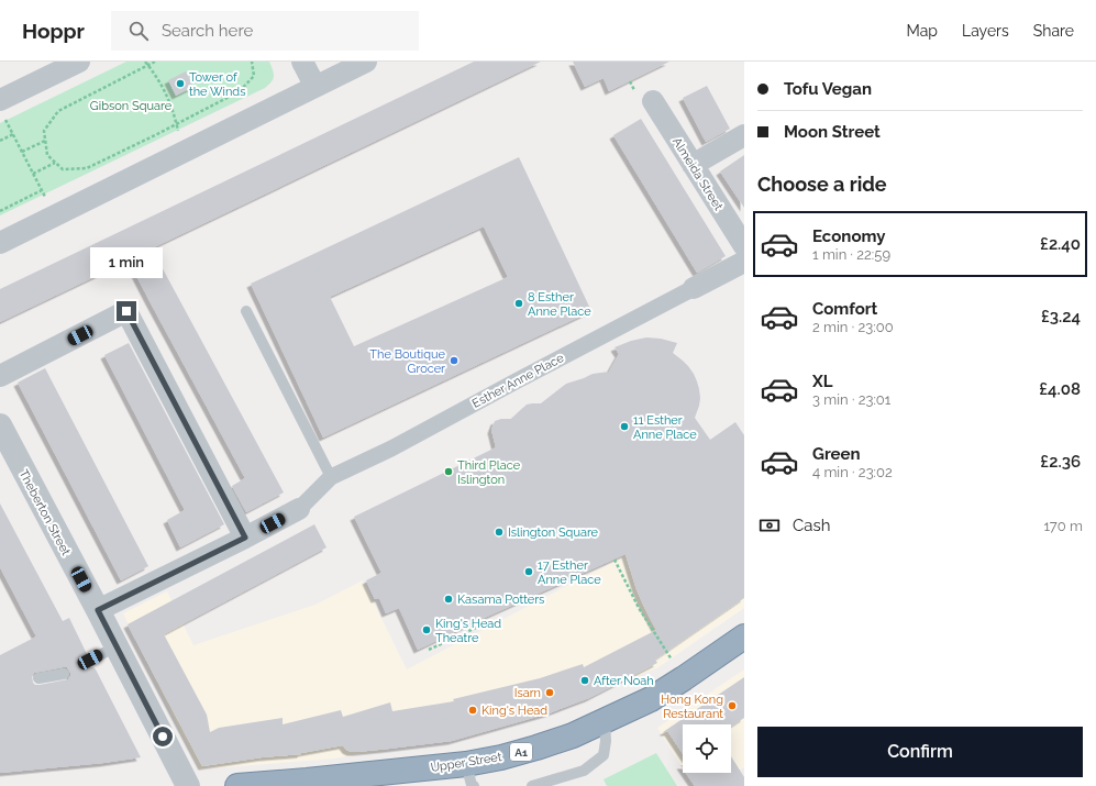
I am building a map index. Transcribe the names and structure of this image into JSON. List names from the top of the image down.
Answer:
{
  "streets": {
    "highway": ["A1", "Upper Street"],
    "street": ["Almeida Street", "Esther Anne Place", "Theberton Street"]
  },
  "parks": ["Gibson Square"],
  "places": [
    "Tower of the Winds",
    "8 Esther Anne Place",
    "The Boutique Grocer",
    "11 Esther Anne Place",
    "Third Place Islington",
    "Islington Square",
    "17 Esther Anne Place",
    "Kasama Potters",
    "King's Head Theatre",
    "After Noah",
    "Isarn",
    "Hong Kong Restaurant",
    "King's Head"
  ],
  "page": {
    "header": "Hoppr",
    "search": "Search here",
    "nav": ["Map", "Layers", "Share"],
    "banner": ["Tofu Vegan", "Moon Street"],
    "heading": "Choose a ride",
    "list": [
      {
        "name": "Economy",
        "note": "1 min · 22:59",
        "value": "£2.40"
      },
      {
        "name": "Comfort",
        "note": "2 min · 23:00",
        "value": "£3.24"
      },
      {
        "name": "XL",
        "note": "3 min · 23:01",
        "value": "£4.08"
      },
      {
        "name": "Green",
        "note": "4 min · 23:02",
        "value": "£2.36"
      }
    ],
    "bubble": "1 min",
    "pay": ["Cash", "170 m"],
    "buttons": "Confirm"
  }
}
